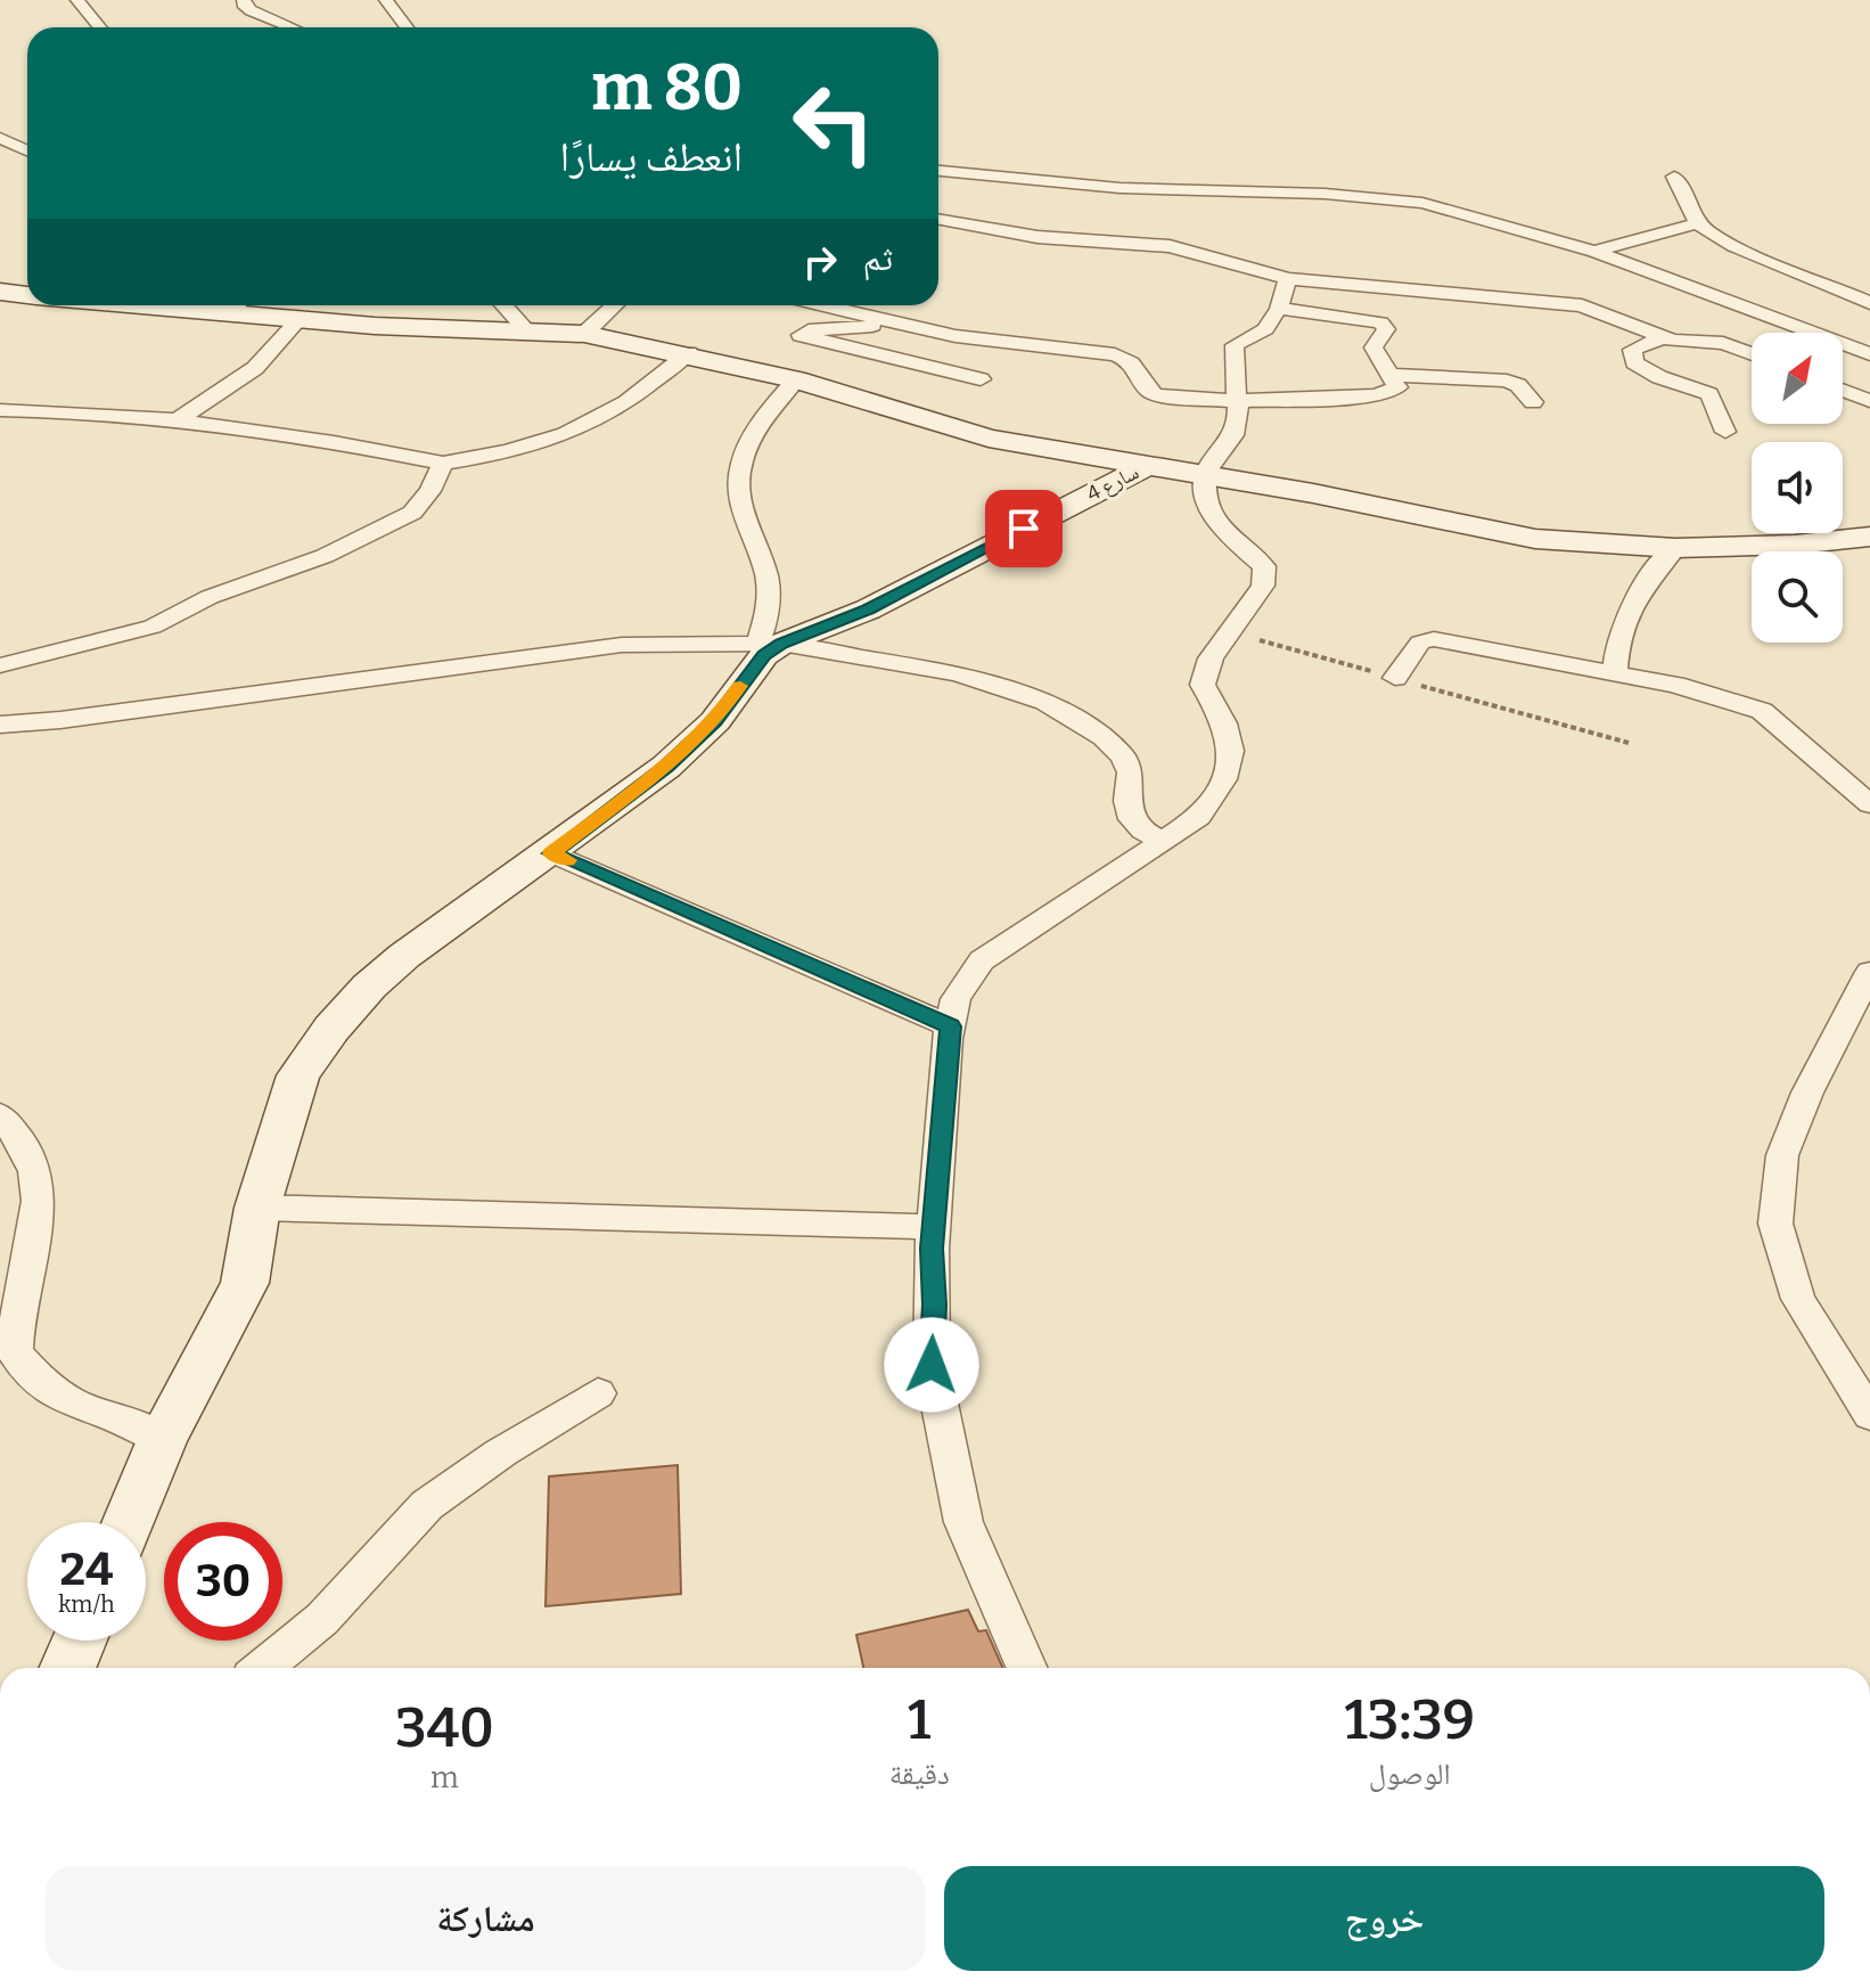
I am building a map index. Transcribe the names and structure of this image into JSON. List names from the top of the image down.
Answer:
{
  "streets": {
    "main road": ["سارع 4"]
  },
  "north": "top right",
  "page": {
    "turn": ["80 m", "انعطف يسارًا"],
    "then": "ثم",
    "speed": "24 km/h",
    "limit": "30",
    "eta": [
      "13:39",
      "الوصول",
      "1",
      "دقيقة",
      "340",
      "m"
    ],
    "buttons": ["خروج", "مشاركة"]
  }
}
